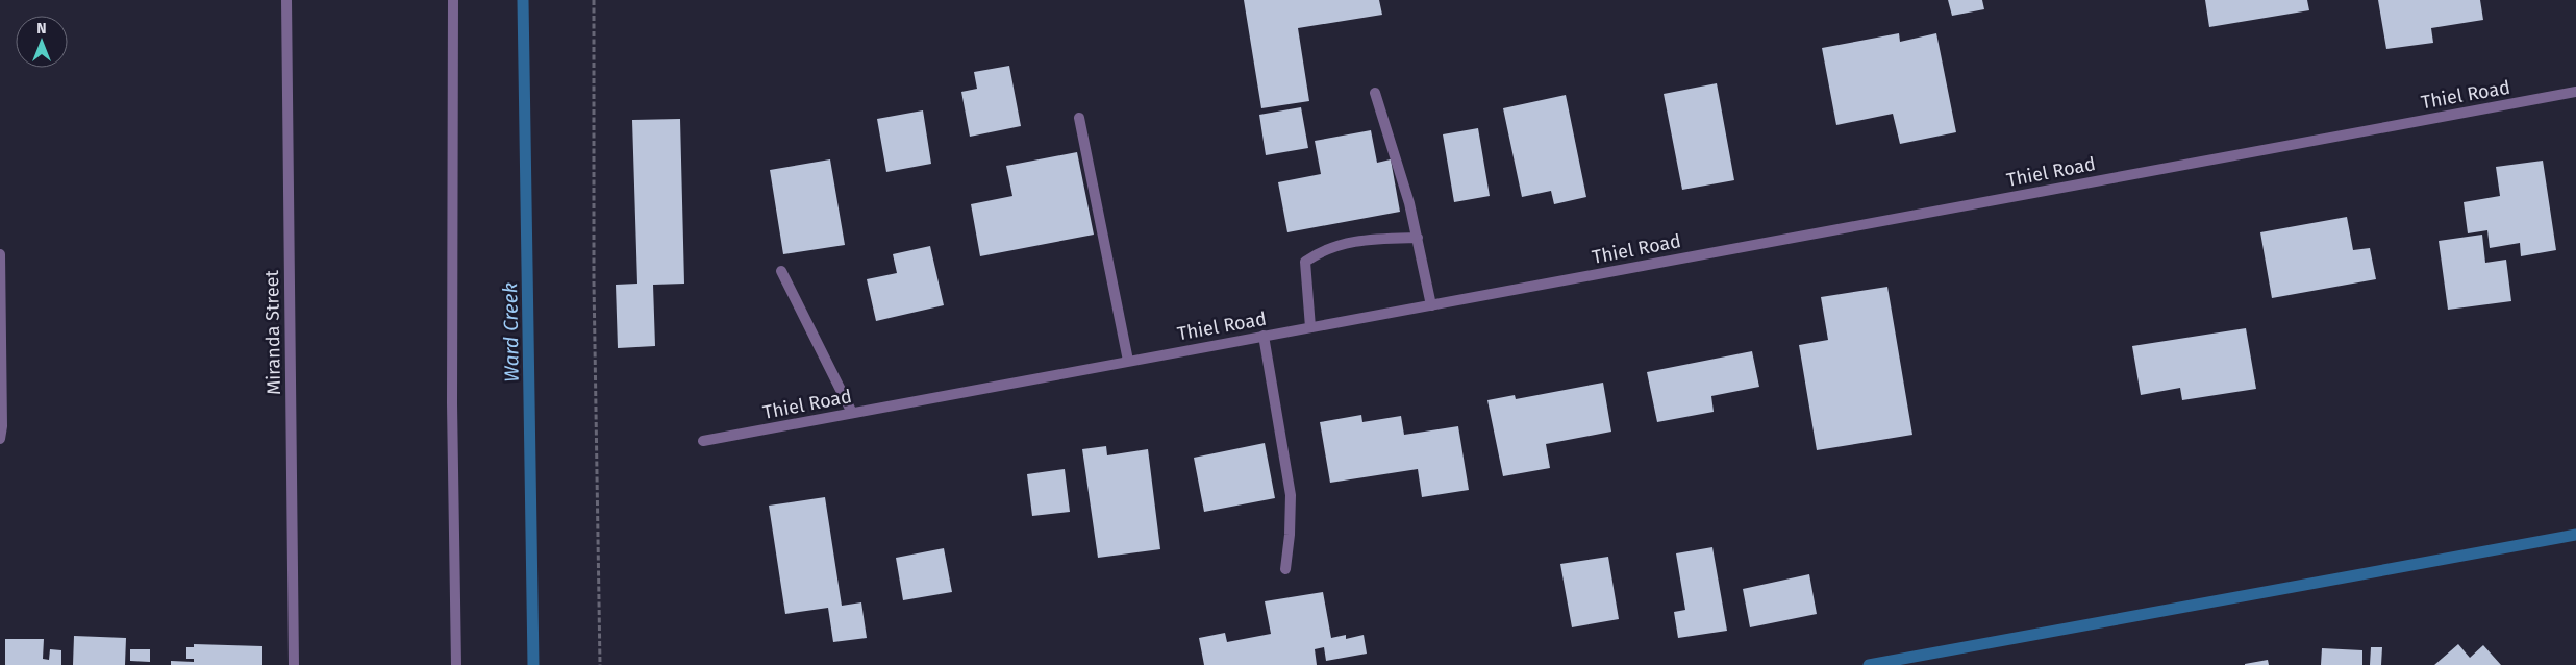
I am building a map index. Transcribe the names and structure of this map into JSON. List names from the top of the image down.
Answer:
{
  "streets": {
    "street": ["Thiel Road", "Miranda Street"]
  },
  "water": ["Ward Creek"],
  "north": "top"
}
